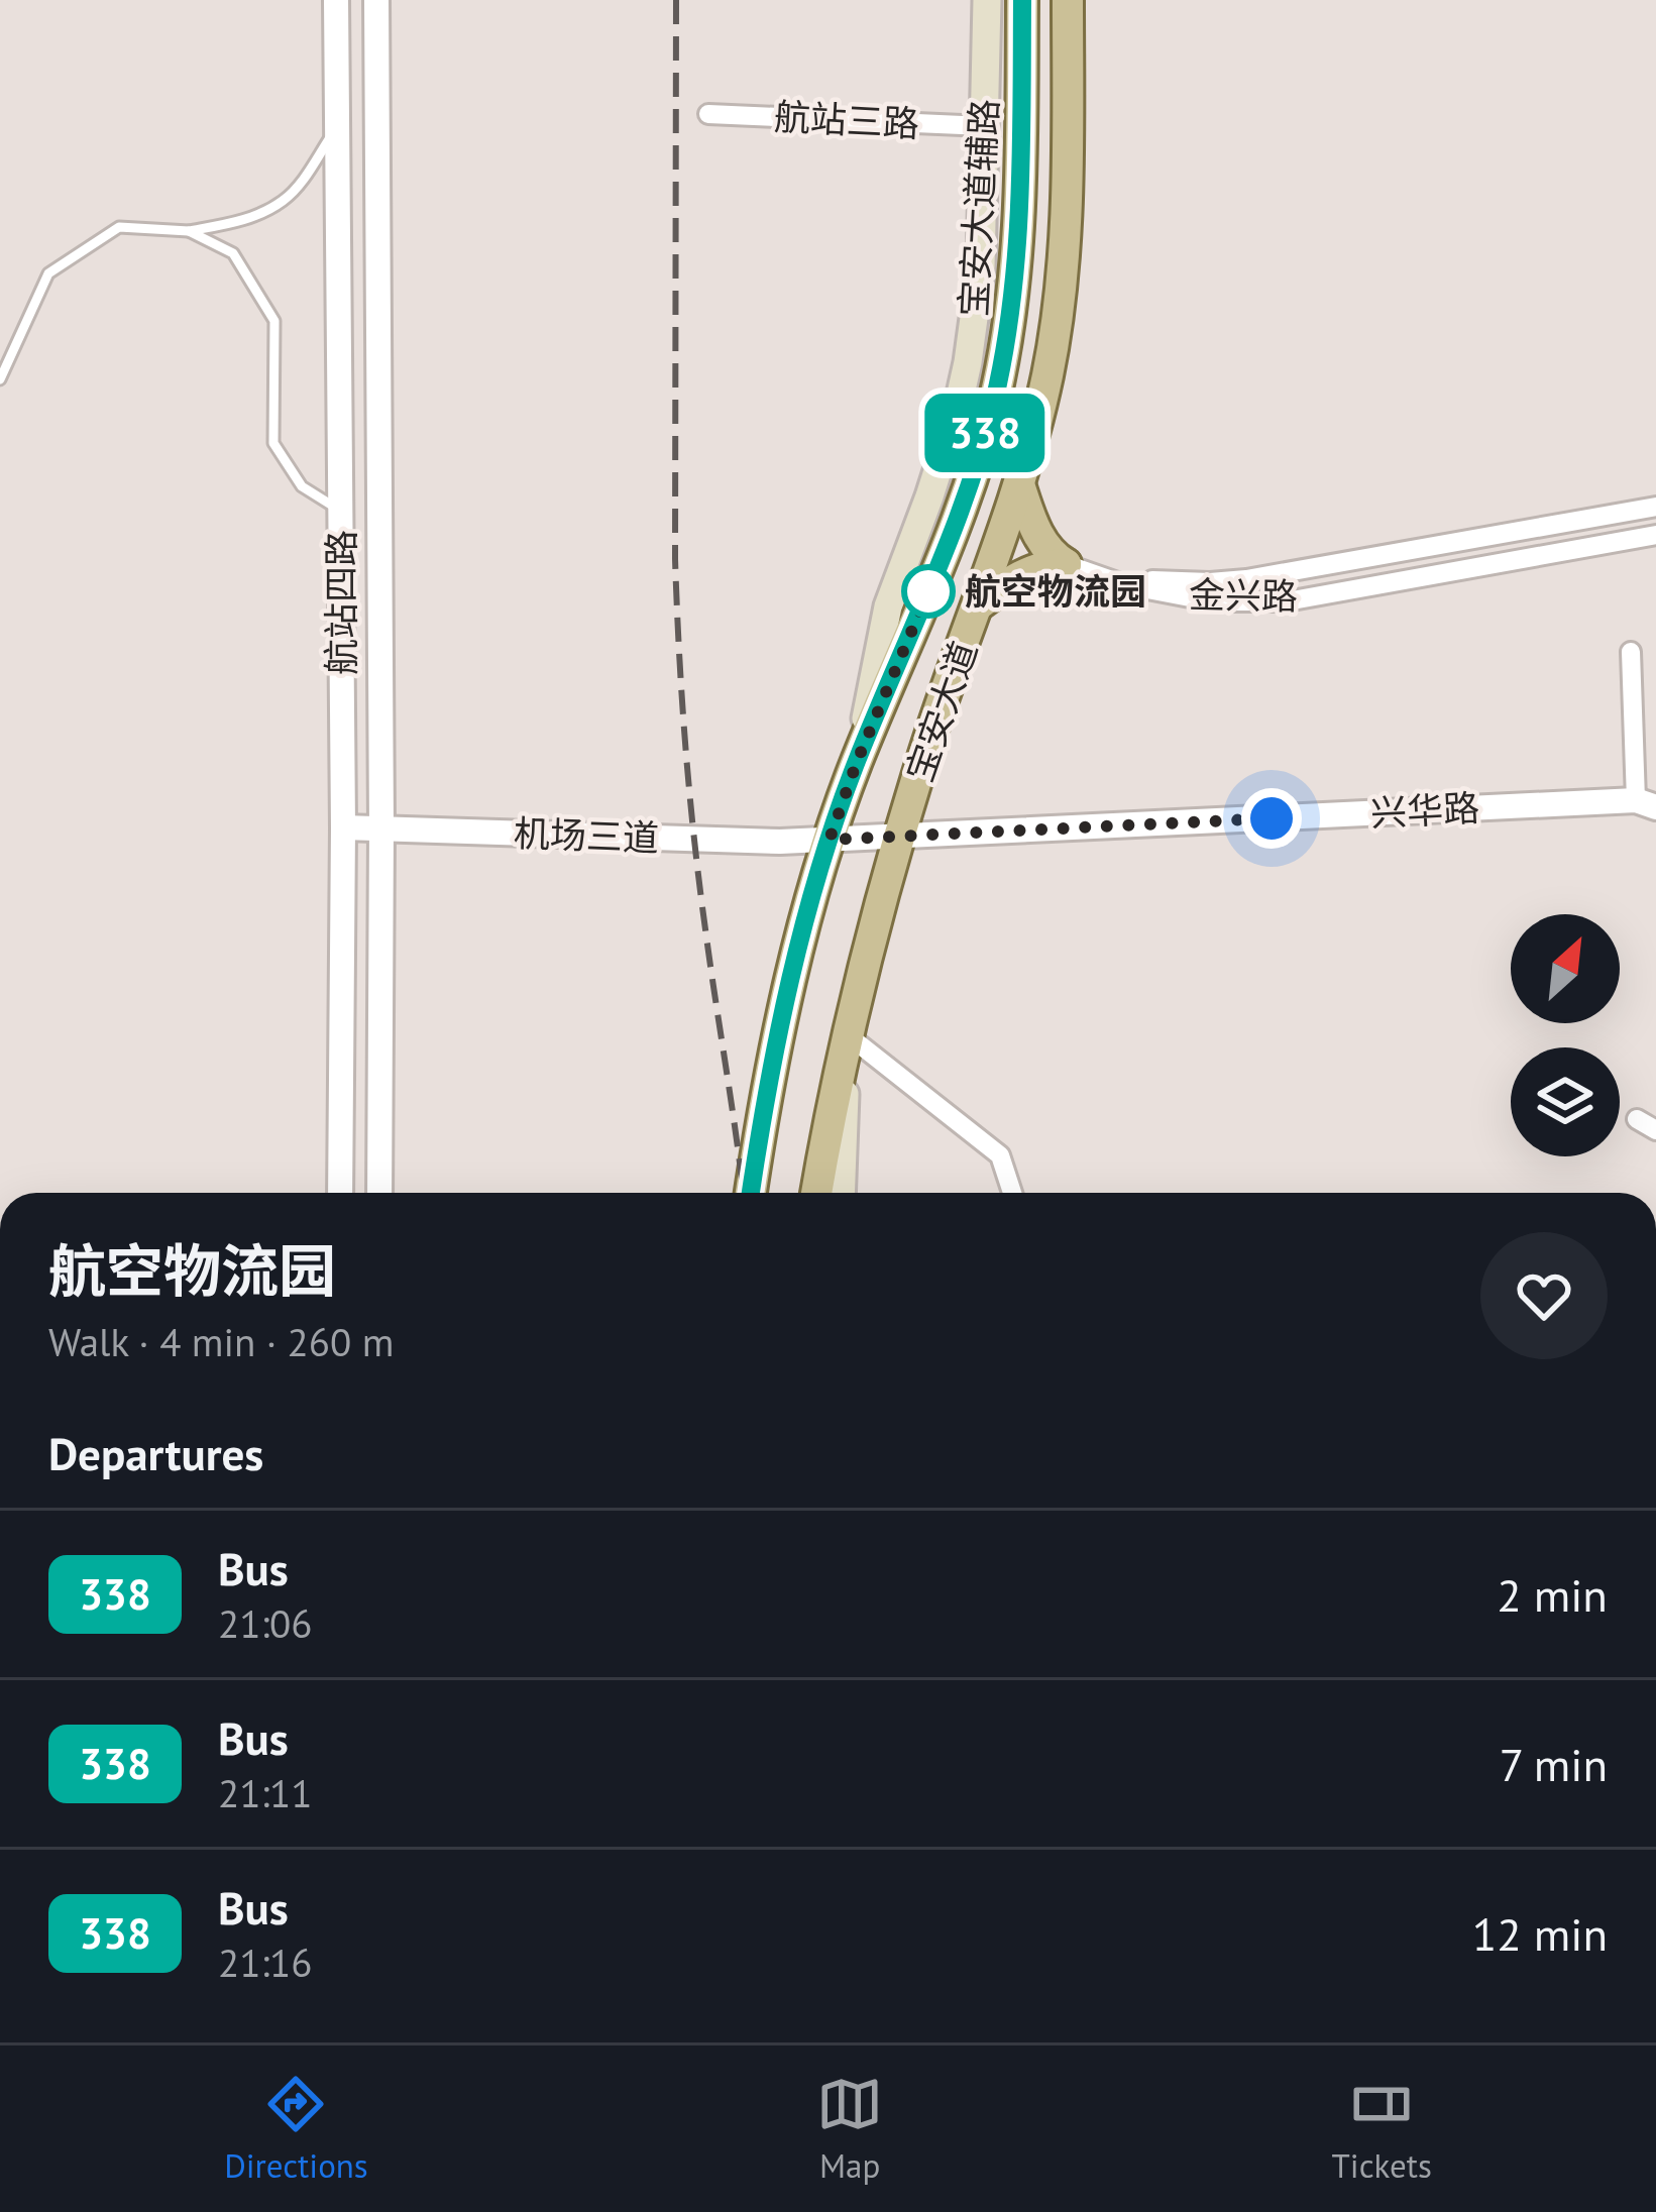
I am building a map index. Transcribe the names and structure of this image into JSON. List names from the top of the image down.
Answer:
{
  "streets": {
    "main road": ["宝安大道辅路", "宝安大道"],
    "street": [
      "航站三路",
      "金兴路",
      "航站四路",
      "兴华路",
      "机场三道"
    ]
  },
  "crossings": [
    ["航站三路", "宝安大道辅路"],
    ["宝安大道辅路", "宝安大道"],
    ["航站四路", "机场三道"],
    ["宝安大道", "兴华路"],
    ["宝安大道", "机场三道"],
    ["兴华路", "机场三道"]
  ],
  "places": ["航空物流园"],
  "lines": ["bus line 338"],
  "north": "top right",
  "page": {
    "on_map": "338",
    "heading": [
      ["航空物流园", "Walk · 4 min · 260 m"],
      "Departures"
    ],
    "list": [
      {
        "mark": "338",
        "name": "Bus",
        "note": "21:06",
        "value": "2 min"
      },
      {
        "mark": "338",
        "name": "Bus",
        "note": "21:11",
        "value": "7 min"
      },
      {
        "mark": "338",
        "name": "Bus",
        "note": "21:16",
        "value": "12 min"
      }
    ],
    "tabs": ["Directions", "Map", "Tickets"]
  }
}
